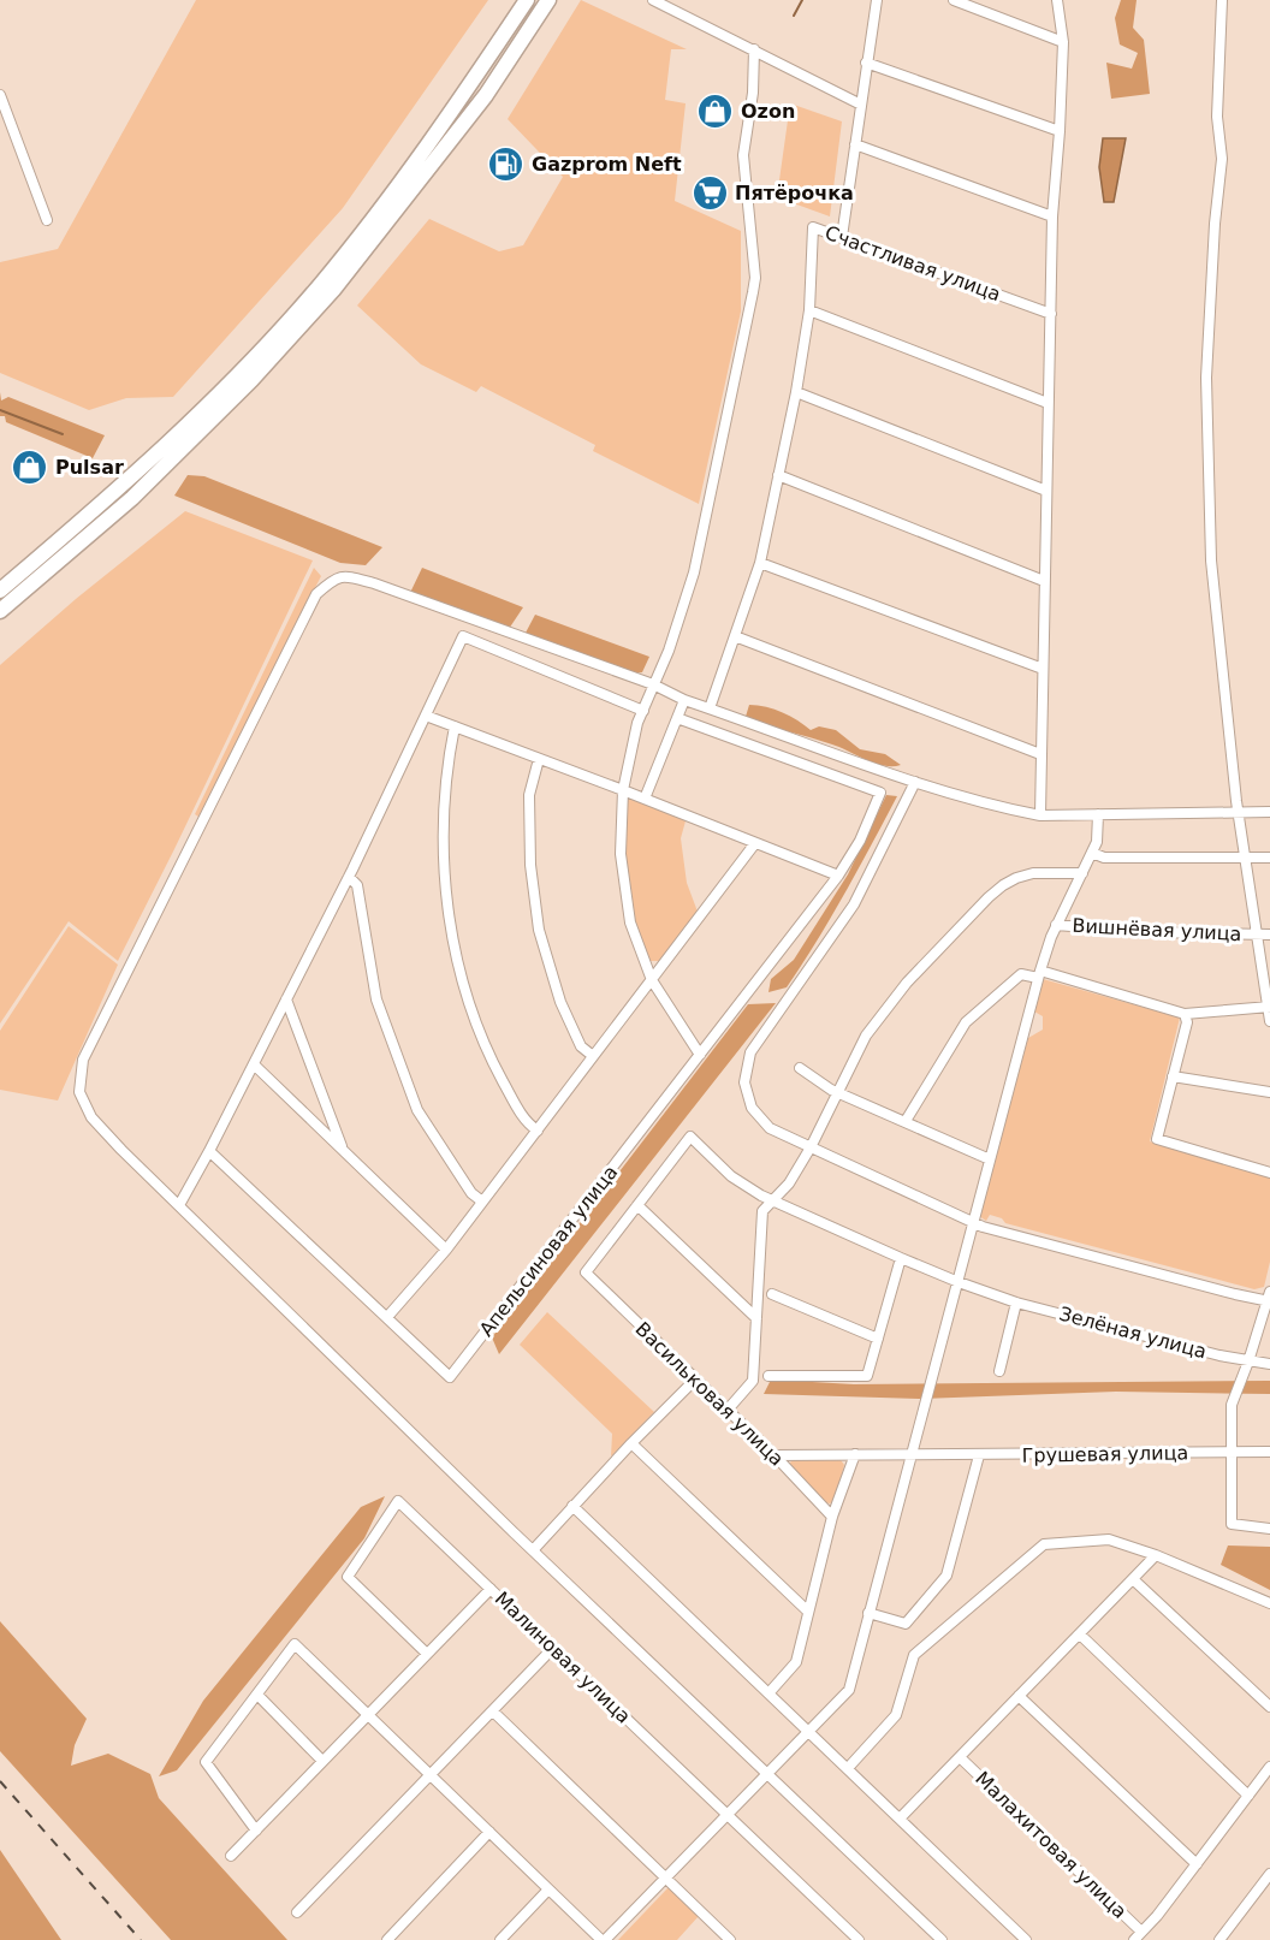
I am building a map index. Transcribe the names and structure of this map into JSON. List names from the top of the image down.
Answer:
{
  "streets": {
    "street": [
      "Счастливая улица",
      "Вишнёвая улица",
      "Апельсиновая улица",
      "Зелёная улица",
      "Васильковая улица",
      "Грушевая улица",
      "Малиновая улица",
      "Малахитовая улица"
    ]
  },
  "crossings": [
    ["Вишнёвая улица", "Зелёная улица"],
    ["Вишнёвая улица", "Грушевая улица"],
    ["Вишнёвая улица", "Малиновая улица"],
    ["Васильковая улица", "Грушевая улица"]
  ],
  "places": {
    "shop": ["Ozon", "Pulsar"],
    "fuel station": ["Gazprom Neft"],
    "supermarket": ["Пятёрочка"]
  }
}
